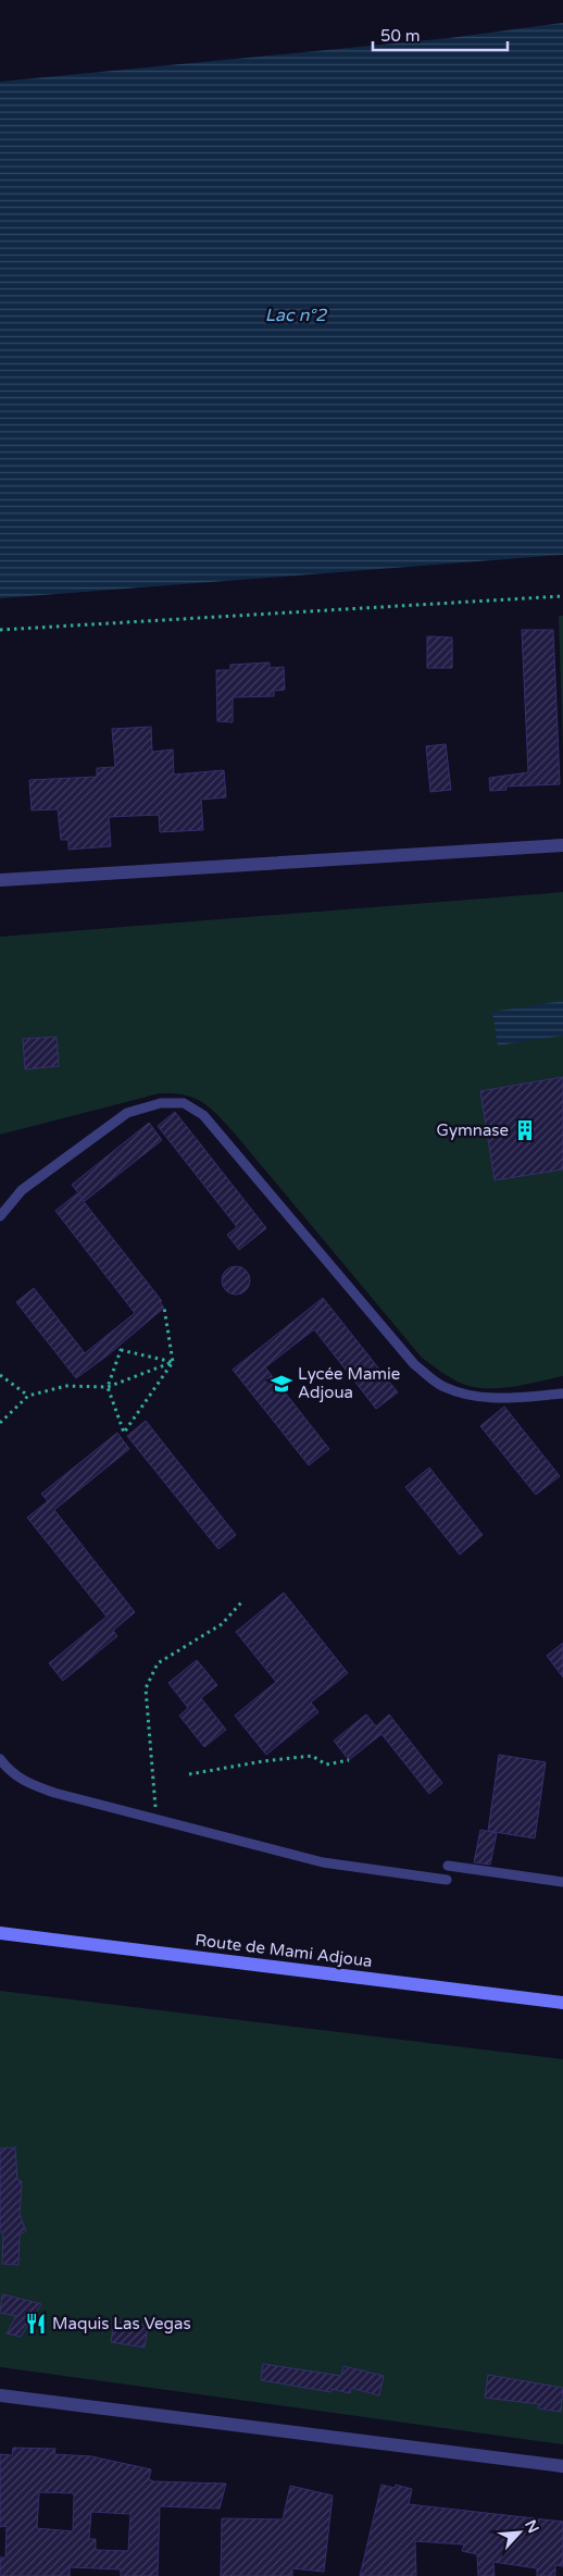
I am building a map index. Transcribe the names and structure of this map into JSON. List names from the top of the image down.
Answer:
{
  "streets": {
    "street": ["Route de Mami Adjoua"]
  },
  "water": ["Lac n°2"],
  "places": {
    "building": ["Gymnase"],
    "school or university": ["Lycée Mamie Adjoua"],
    "restaurant": ["Maquis Las Vegas"]
  },
  "scale_bar": "50 m",
  "north": "top right"
}
